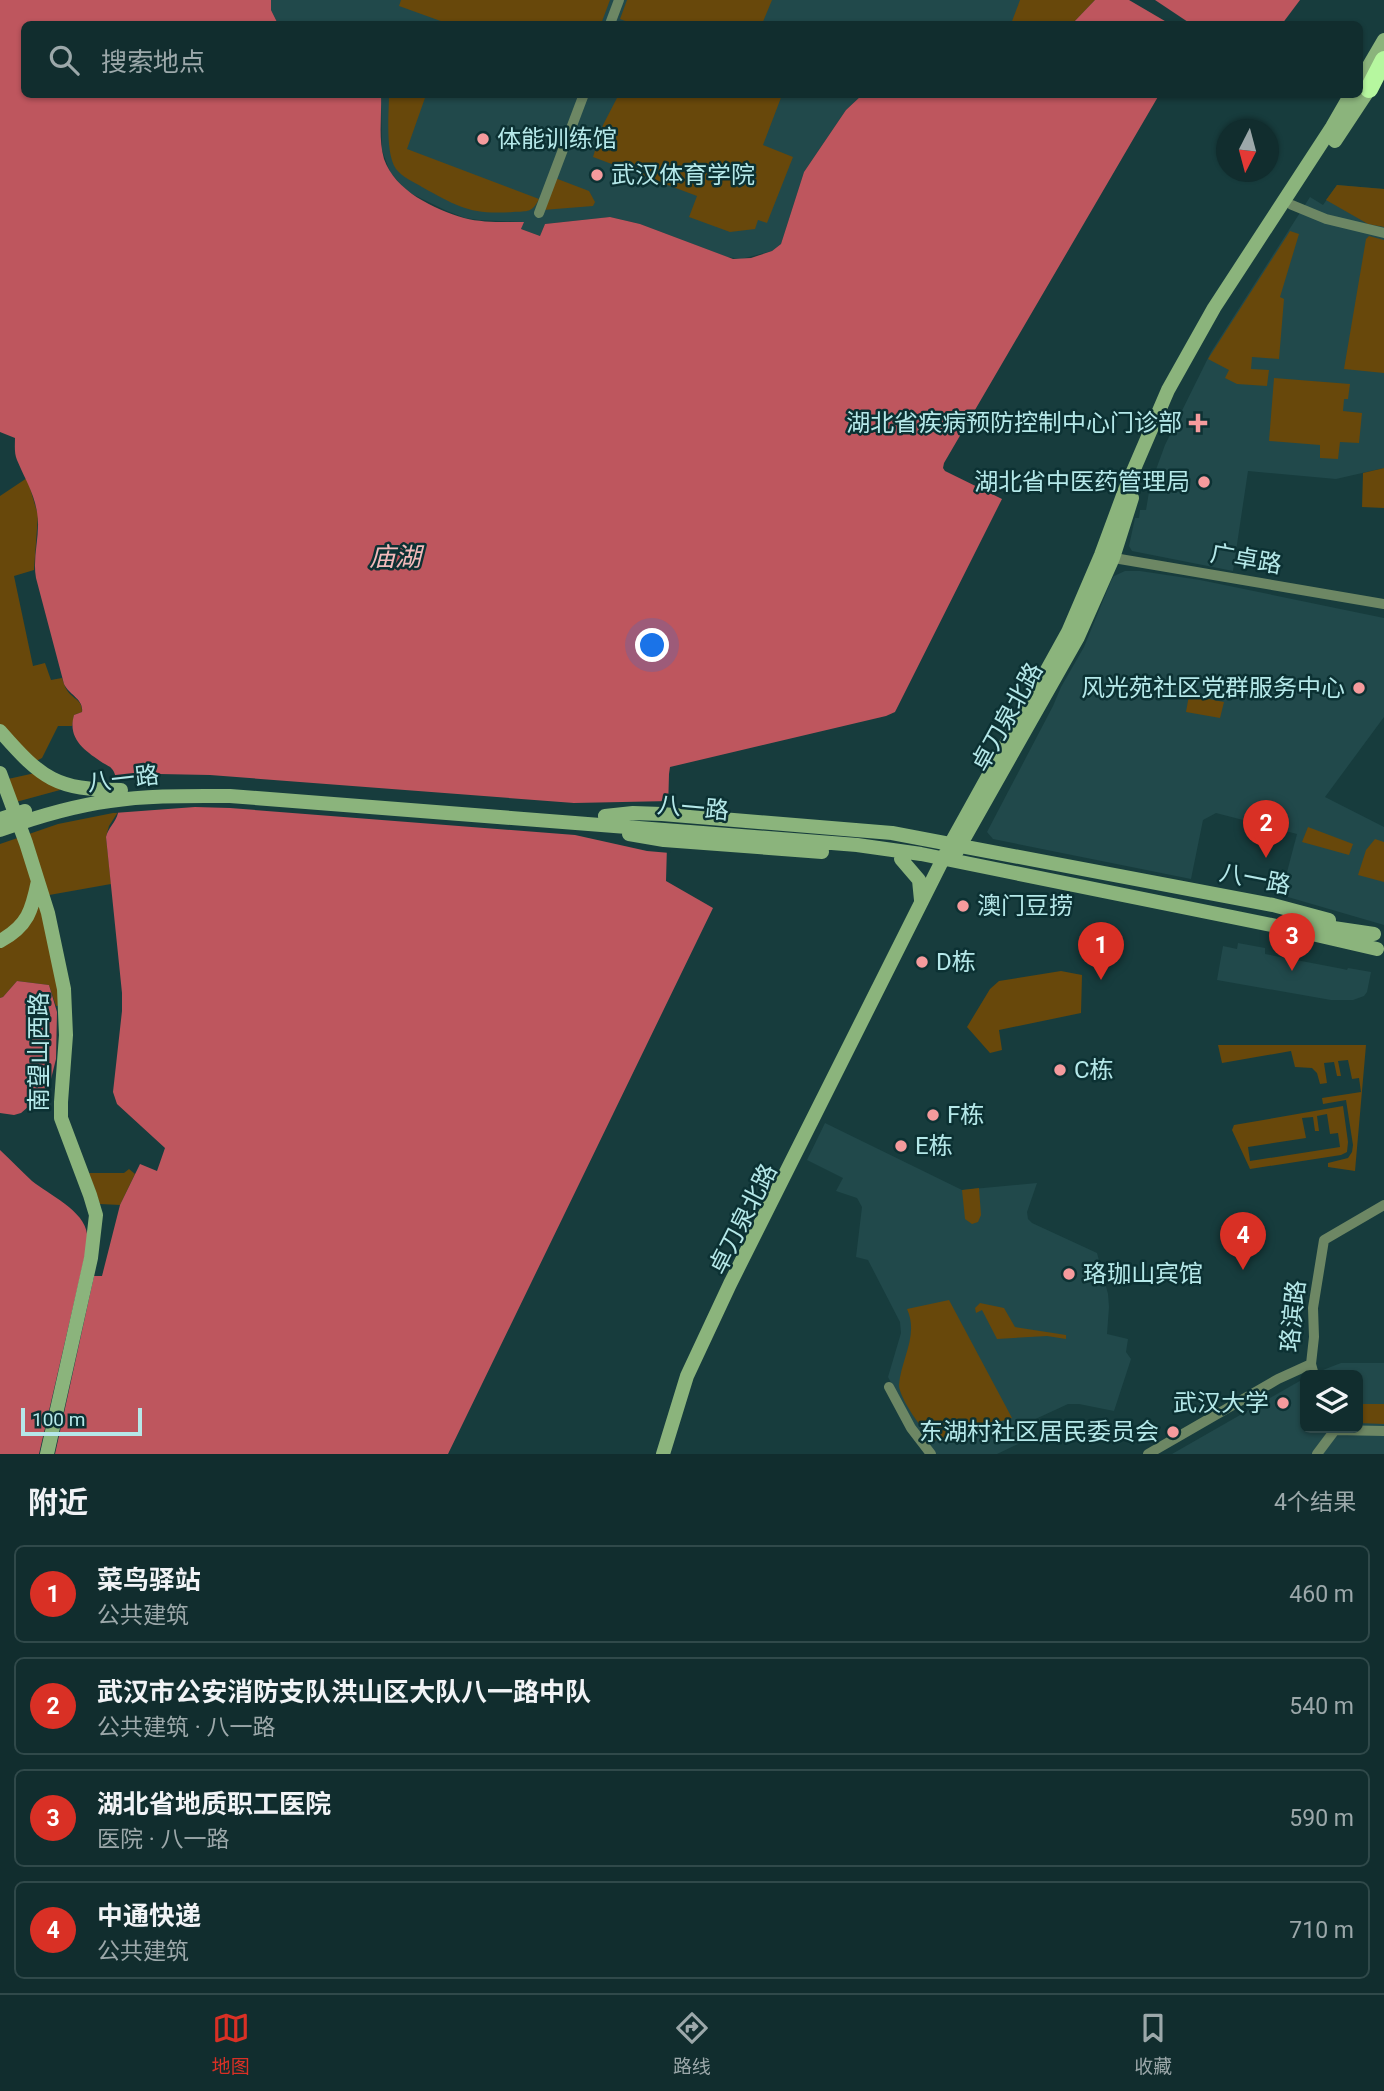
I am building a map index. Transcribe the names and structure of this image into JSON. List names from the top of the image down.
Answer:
{
  "streets": {
    "main road": ["卓刀泉北路", "八一路", "南望山西路"],
    "street": ["广卓路", "珞滨路"]
  },
  "crossings": [
    ["广卓路", "卓刀泉北路"],
    ["卓刀泉北路", "八一路"]
  ],
  "water": ["庙湖"],
  "places": {
    "other": [
      "体能训练馆",
      "武汉体育学院",
      "湖北省中医药管理局",
      "风光苑社区党群服务中心",
      "澳门豆捞",
      "D栋",
      "C栋",
      "F栋",
      "E栋",
      "珞珈山宾馆",
      "武汉大学",
      "东湖村社区居民委员会"
    ],
    "health": ["湖北省疾病预防控制中心门诊部"]
  },
  "scale_bar": "100 m",
  "north": "bottom",
  "page": {
    "search": "搜索地点",
    "pins": [
      "2",
      "3",
      "1",
      "4"
    ],
    "scale": "100 m",
    "heading": ["附近", "4个结果"],
    "list": [
      {
        "mark": "1",
        "name": "菜鸟驿站",
        "note": "公共建筑",
        "value": "460 m"
      },
      {
        "mark": "2",
        "name": "武汉市公安消防支队洪山区大队八一路中队",
        "note": "公共建筑 · 八一路",
        "value": "540 m"
      },
      {
        "mark": "3",
        "name": "湖北省地质职工医院",
        "note": "医院 · 八一路",
        "value": "590 m"
      },
      {
        "mark": "4",
        "name": "中通快递",
        "note": "公共建筑",
        "value": "710 m"
      }
    ],
    "nav": ["地图", "路线", "收藏"]
  }
}
